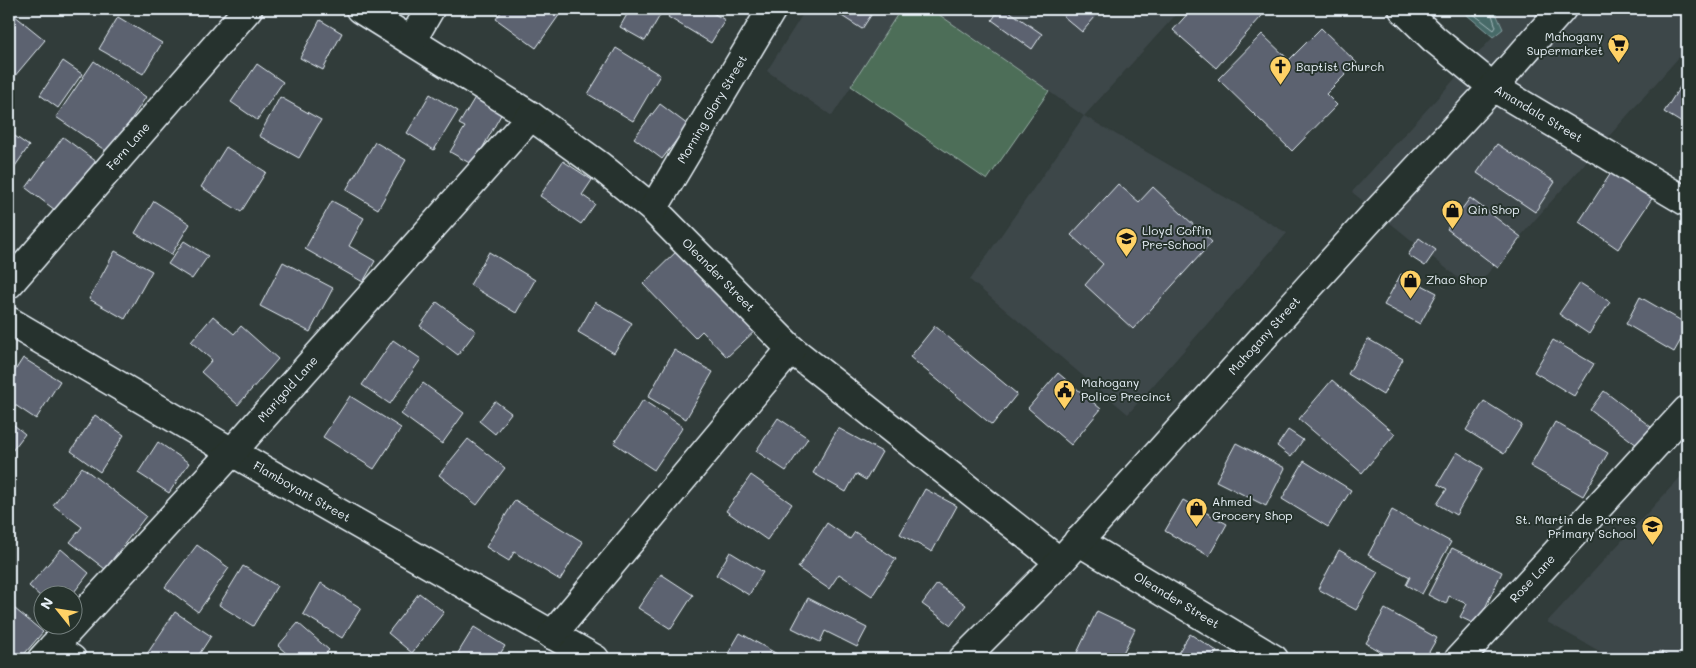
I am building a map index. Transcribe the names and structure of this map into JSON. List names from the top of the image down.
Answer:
{
  "streets": {
    "street": [
      "Morning Glory Street",
      "Amandala Street",
      "Fern Lane",
      "Oleander Street",
      "Mahogany Street",
      "Marigold Lane",
      "Flamboyant Street",
      "Rose Lane"
    ]
  },
  "crossings": [
    ["Morning Glory Street", "Oleander Street"],
    ["Amandala Street", "Mahogany Street"],
    ["Oleander Street", "Mahogany Street"],
    ["Oleander Street", "Marigold Lane"],
    ["Marigold Lane", "Flamboyant Street"]
  ],
  "places": {
    "supermarket": ["Mahogany Supermarket"],
    "church": ["Baptist Church"],
    "shop": ["Qin Shop", "Zhao Shop", "Ahmed Grocery Shop"],
    "school or university": ["Lloyd Coffin Pre-School", "St. Martin de Porres Primary School"],
    "public building": ["Mahogany Police Precinct"]
  },
  "north": "top left"
}
